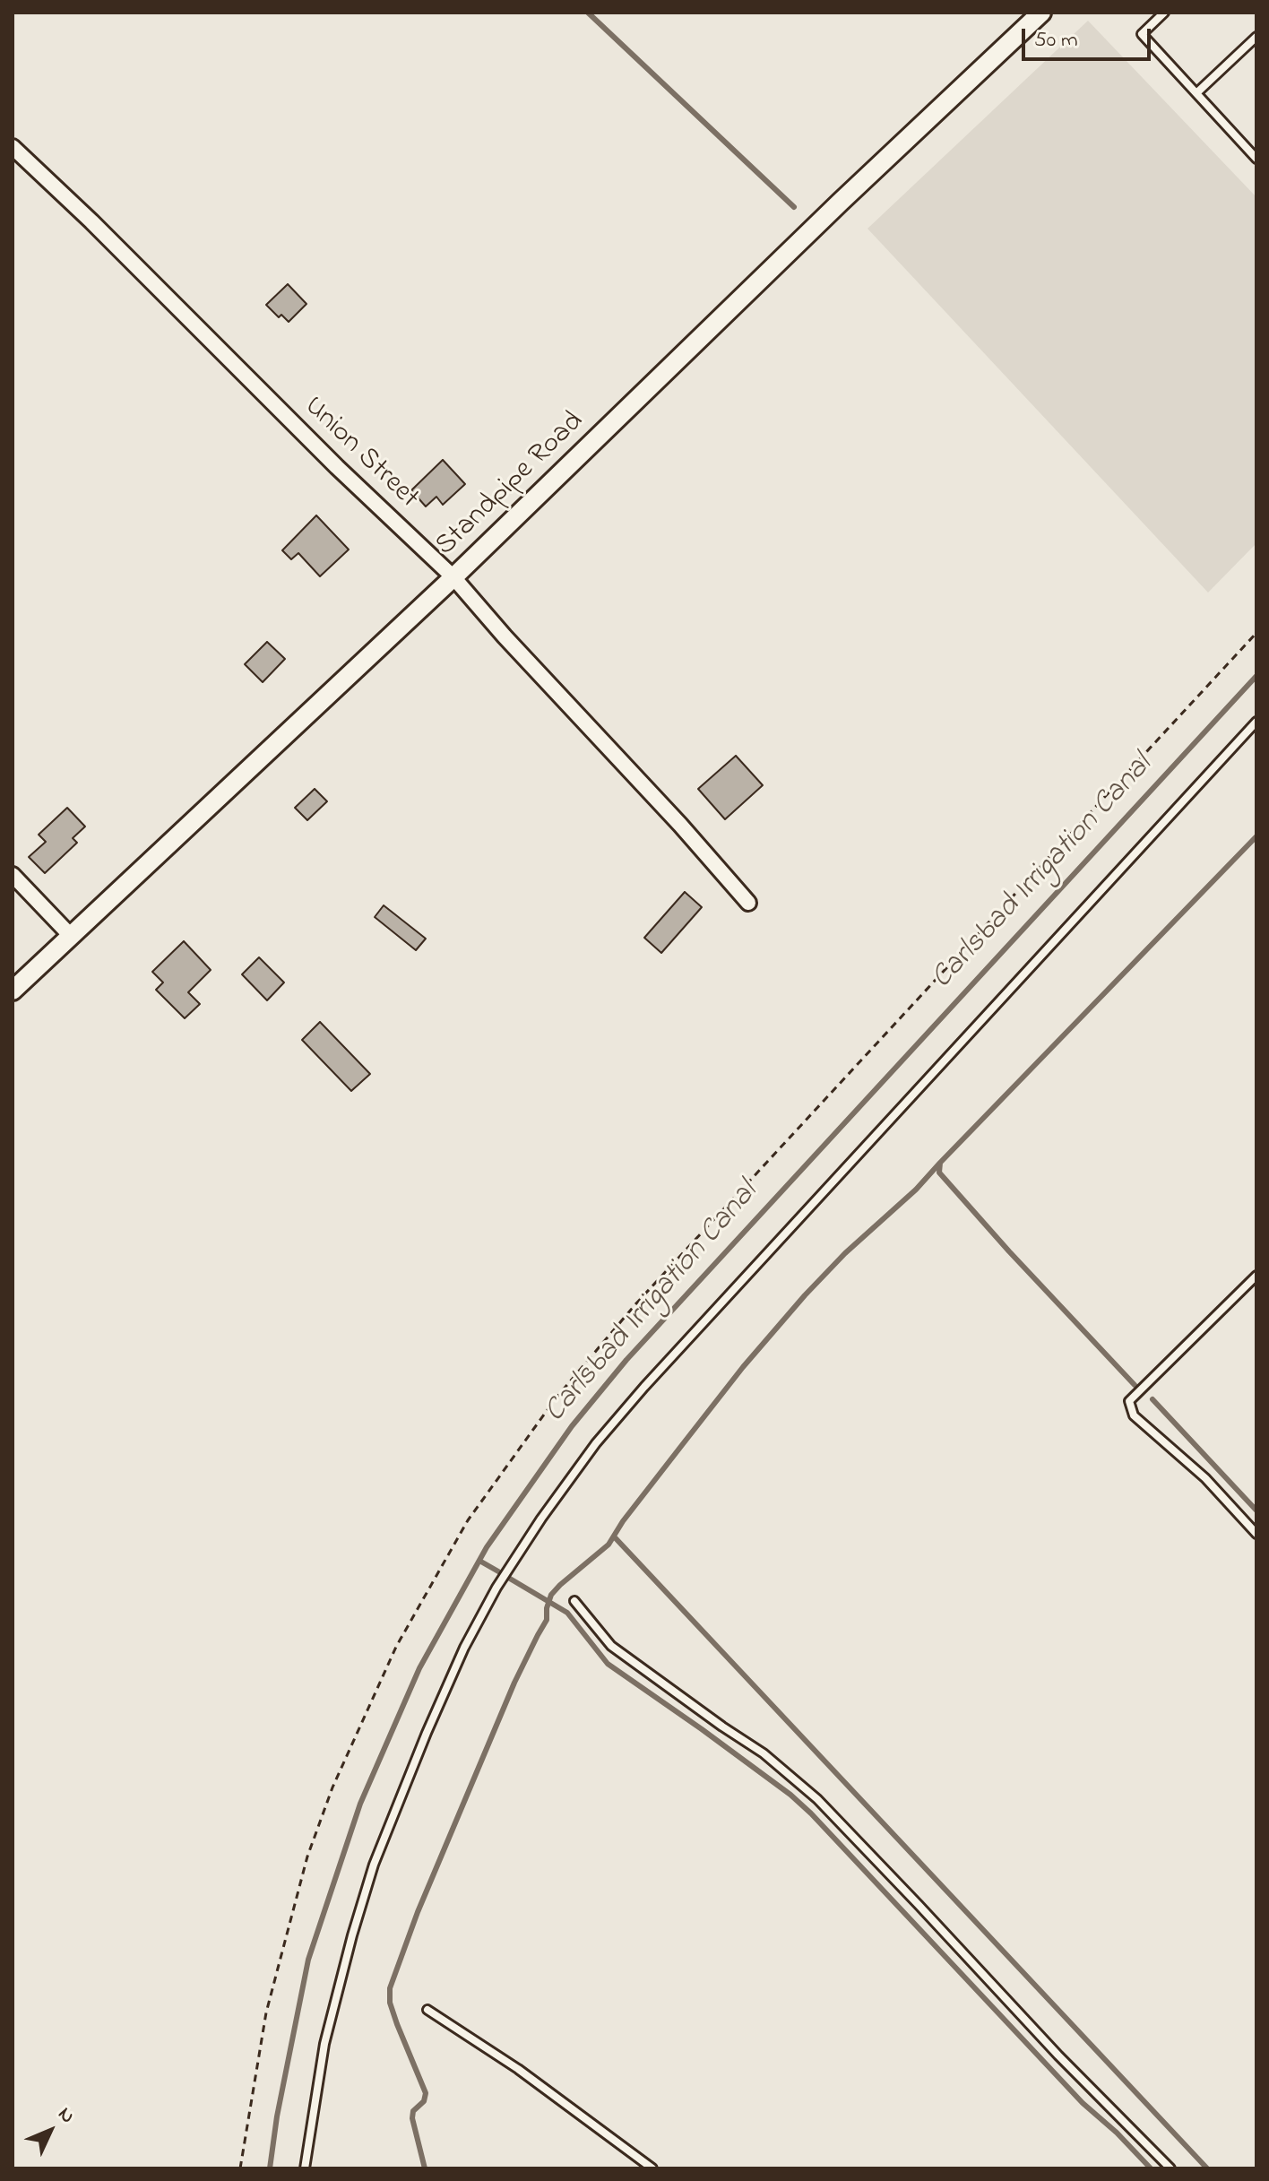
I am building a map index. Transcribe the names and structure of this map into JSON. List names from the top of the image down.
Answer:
{
  "streets": {
    "street": ["Union Street", "Standpipe Road"]
  },
  "crossings": [
    ["Union Street", "Standpipe Road"]
  ],
  "water": ["Carlsbad Irrigation Canal"],
  "scale_bar": "50 m",
  "north": "top right"
}
